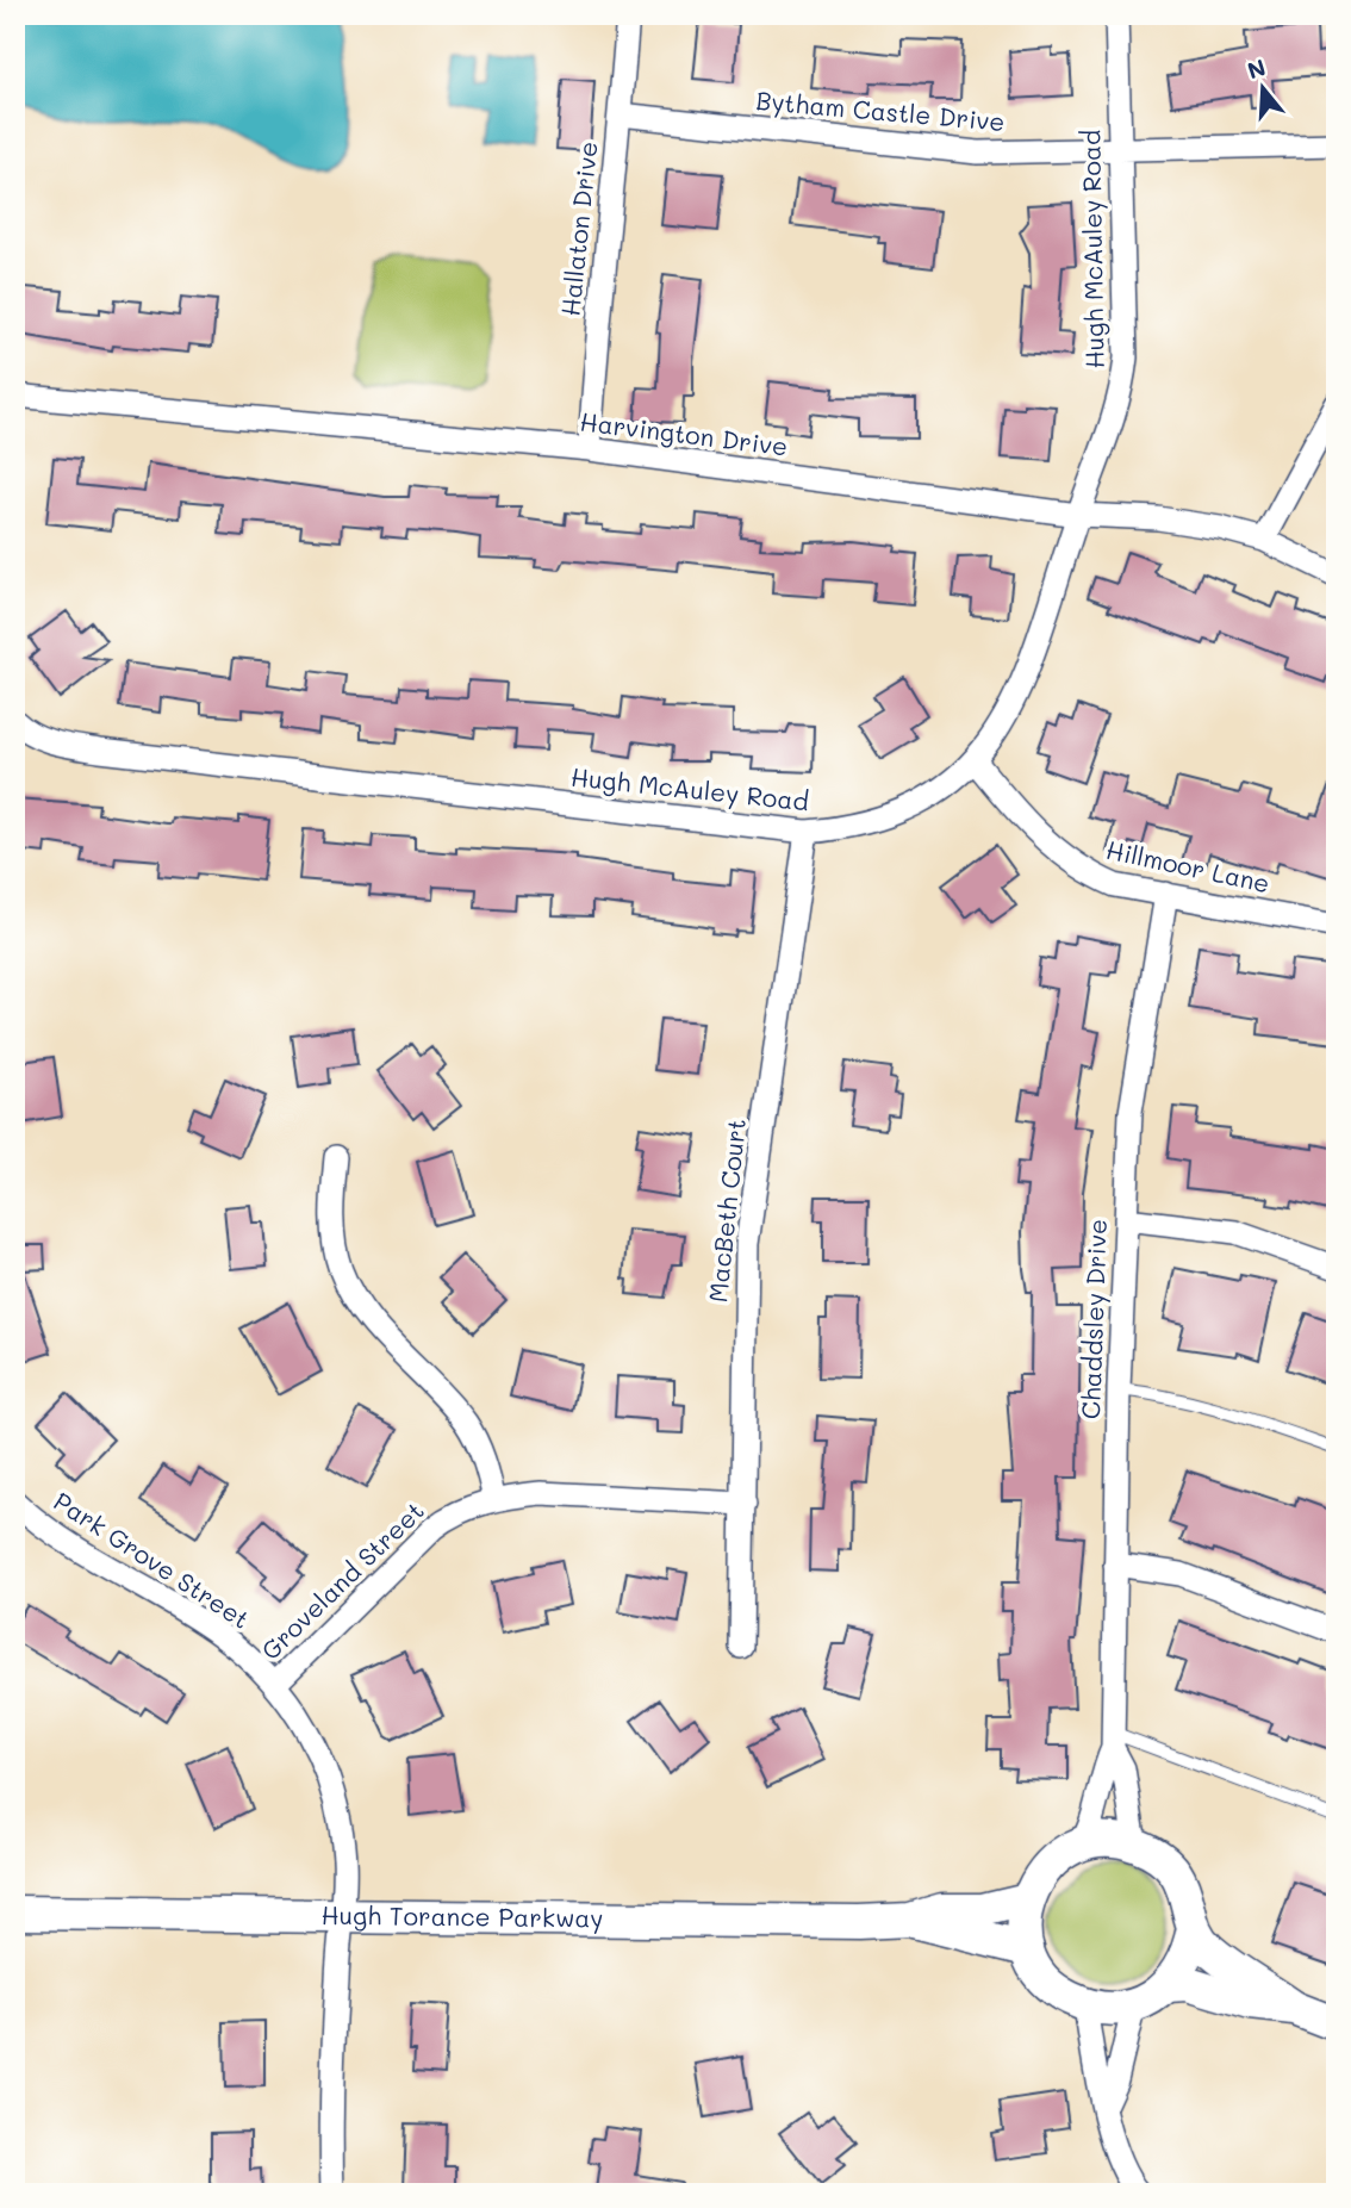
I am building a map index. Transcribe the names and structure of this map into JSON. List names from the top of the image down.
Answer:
{
  "streets": {
    "street": [
      "Bytham Castle Drive",
      "Hallaton Drive",
      "Hugh McAuley Road",
      "Harvington Drive",
      "Hillmoor Lane",
      "MacBeth Court",
      "Chaddsley Drive",
      "Park Grove Street",
      "Groveland Street",
      "Hugh Torance Parkway"
    ]
  },
  "crossings": [
    ["Bytham Castle Drive", "Hallaton Drive"],
    ["Bytham Castle Drive", "Hugh McAuley Road"],
    ["Hallaton Drive", "Harvington Drive"],
    ["Hugh McAuley Road", "Harvington Drive"],
    ["Hugh McAuley Road", "Hillmoor Lane"],
    ["Hugh McAuley Road", "MacBeth Court"],
    ["Hillmoor Lane", "Chaddsley Drive"],
    ["MacBeth Court", "Groveland Street"],
    ["Chaddsley Drive", "Hugh Torance Parkway"],
    ["Park Grove Street", "Groveland Street"],
    ["Park Grove Street", "Hugh Torance Parkway"]
  ],
  "north": "top"
}
